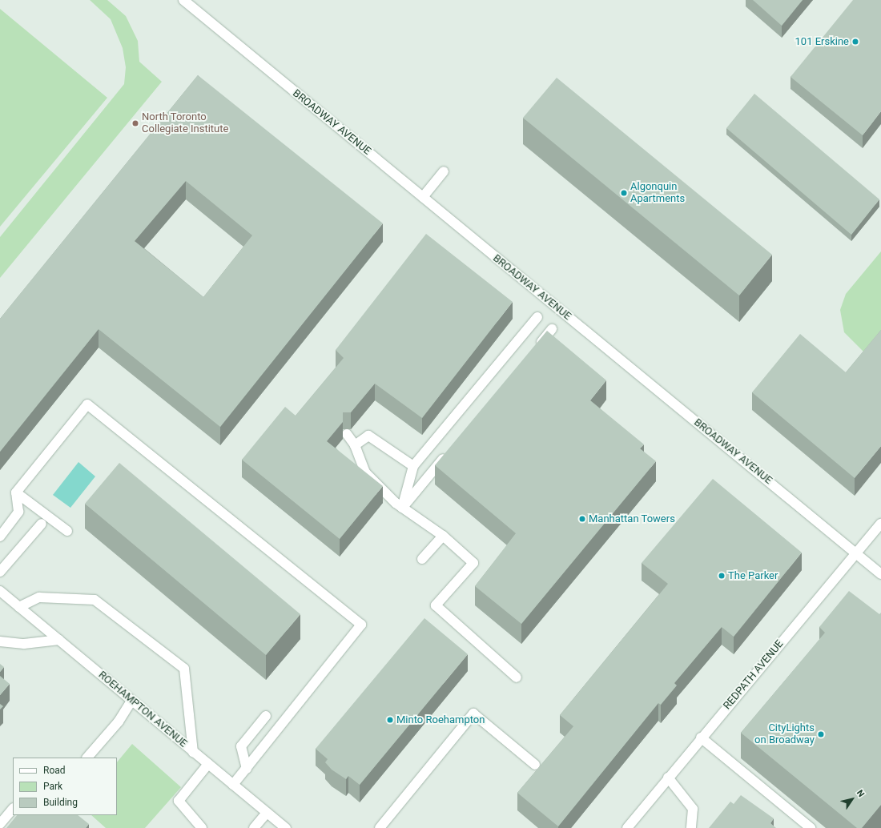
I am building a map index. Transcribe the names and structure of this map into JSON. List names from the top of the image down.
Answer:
{
  "streets": {
    "street": ["BROADWAY AVENUE", "REDPATH AVENUE", "ROEHAMPTON AVENUE"]
  },
  "crossings": [
    ["BROADWAY AVENUE", "REDPATH AVENUE"]
  ],
  "places": [
    "101 Erskine",
    "North Toronto Collegiate Institute",
    "Algonquin Apartments",
    "Manhattan Towers",
    "The Parker",
    "Minto Roehampton",
    "CityLights on Broadway"
  ],
  "legend": ["Road", "Park", "Building"],
  "north": "top right"
}
